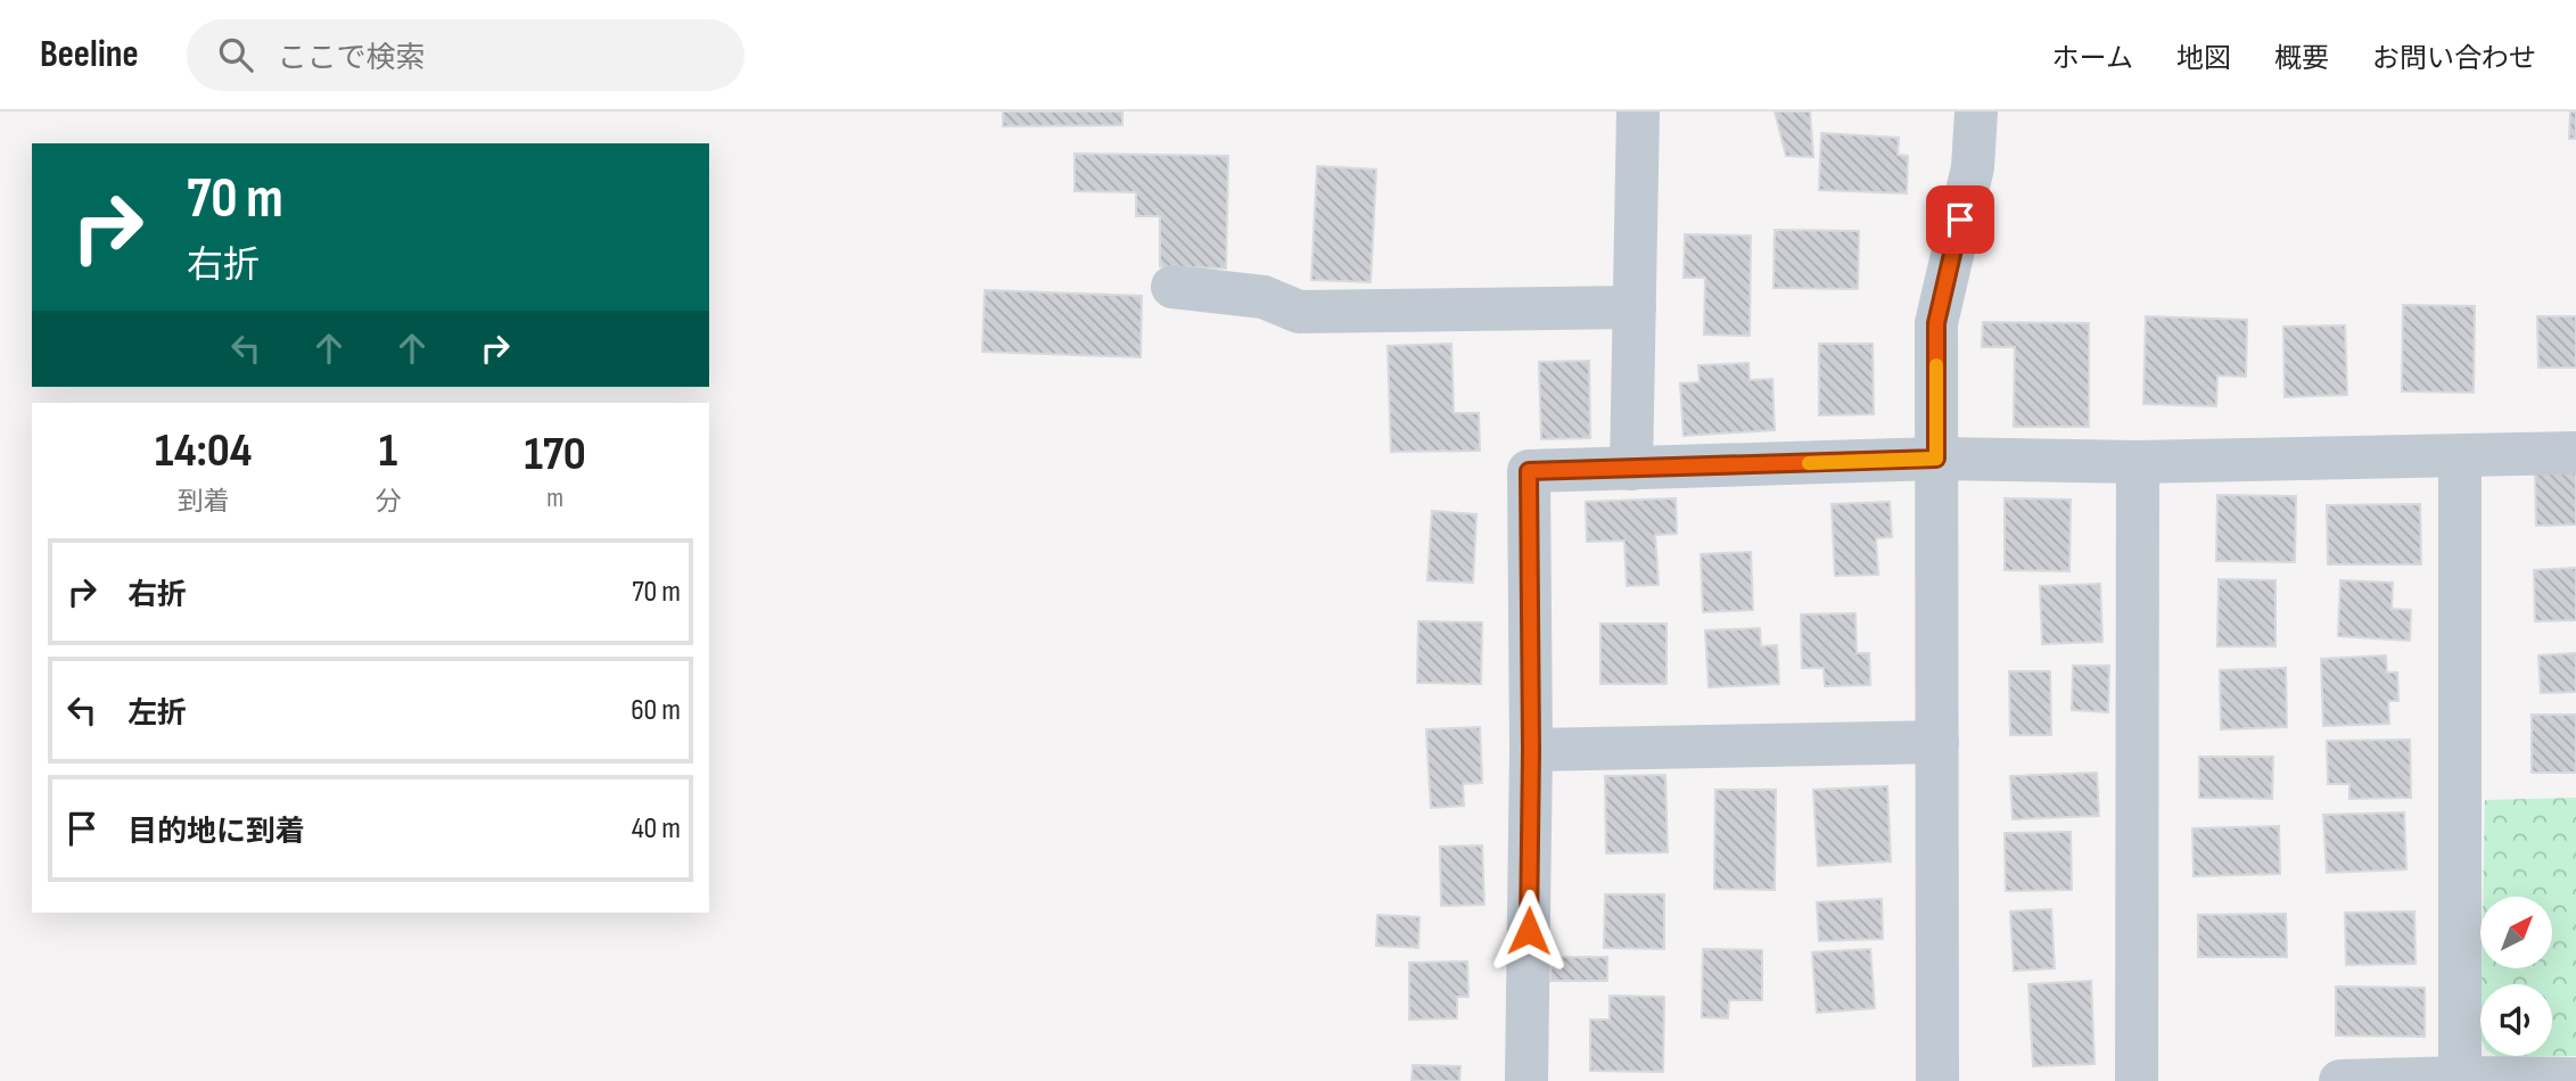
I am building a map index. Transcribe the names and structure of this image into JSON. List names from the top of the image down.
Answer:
{
  "north": "top right",
  "page": {
    "header": "Beeline",
    "search": "ここで検索",
    "nav": [
      "ホーム",
      "地図",
      "概要",
      "お問い合わせ"
    ],
    "turn": ["70 m", "右折"],
    "eta": [
      "14:04",
      "到着",
      "1",
      "分",
      "170",
      "m"
    ],
    "list": [
      {
        "name": "右折",
        "value": "70 m"
      },
      {
        "name": "左折",
        "value": "60 m"
      },
      {
        "name": "目的地に到着",
        "value": "40 m"
      }
    ]
  }
}
